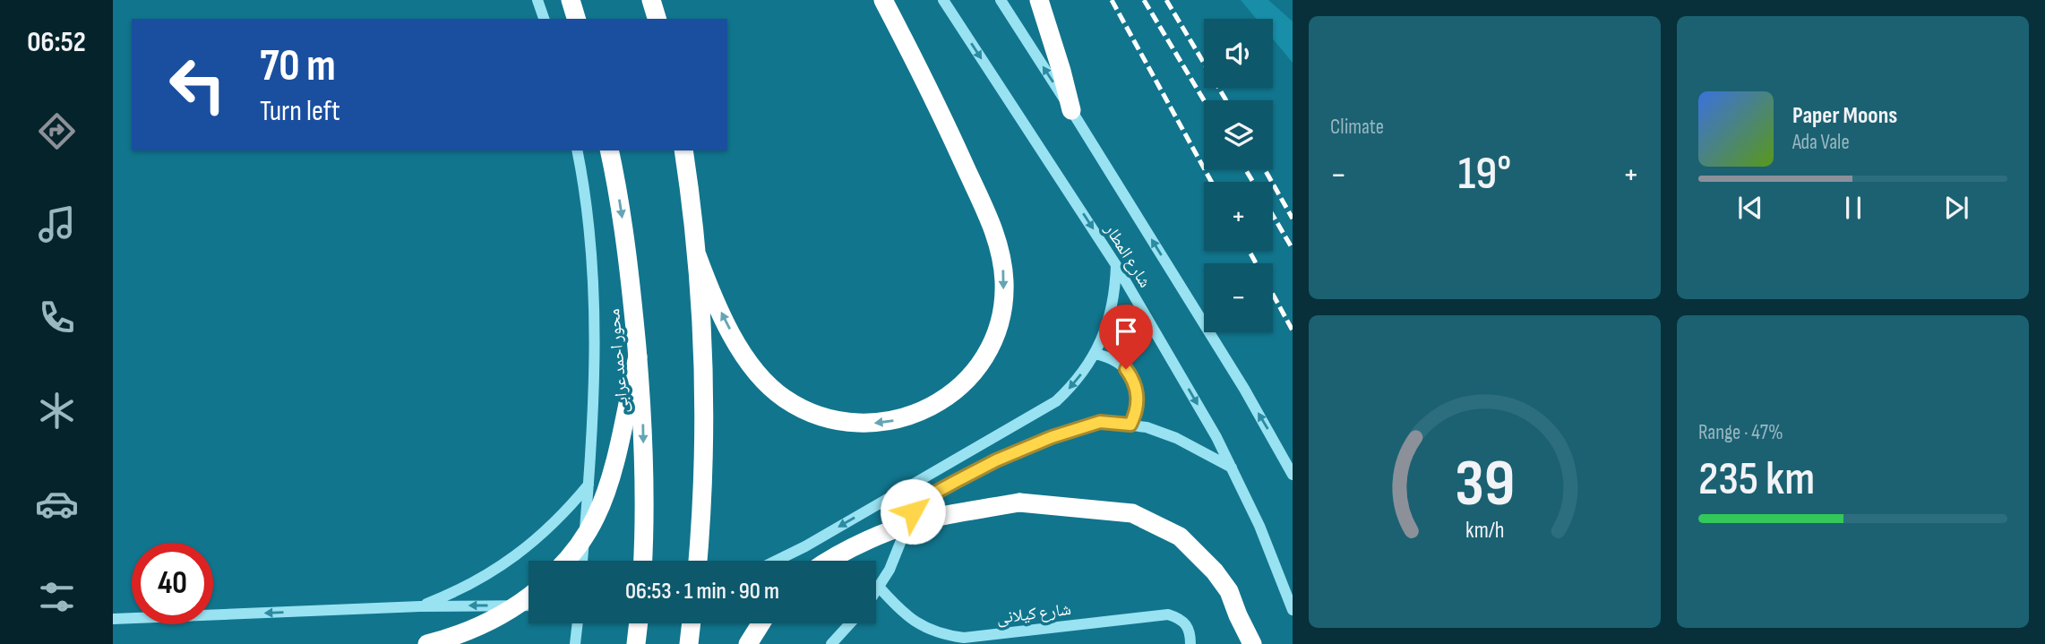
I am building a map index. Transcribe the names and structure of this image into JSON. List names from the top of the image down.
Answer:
{
  "streets": {
    "highway": ["محور احمد عرابى"],
    "street": ["شارع المطار", "شارع كيلانى"]
  },
  "page": {
    "tabs": "06:52",
    "tile": [
      "Climate",
      ["Range · 47%", "235 km"]
    ],
    "map_buttons": ["+", "−"],
    "turn": ["70 m", "Turn left"],
    "song": ["Paper Moons", "Ada Vale"],
    "heat": ["−", "19°", "+"],
    "limit": "40",
    "trip": "06:53 · 1 min · 90 m",
    "gauge": ["39", "km/h"]
  }
}
